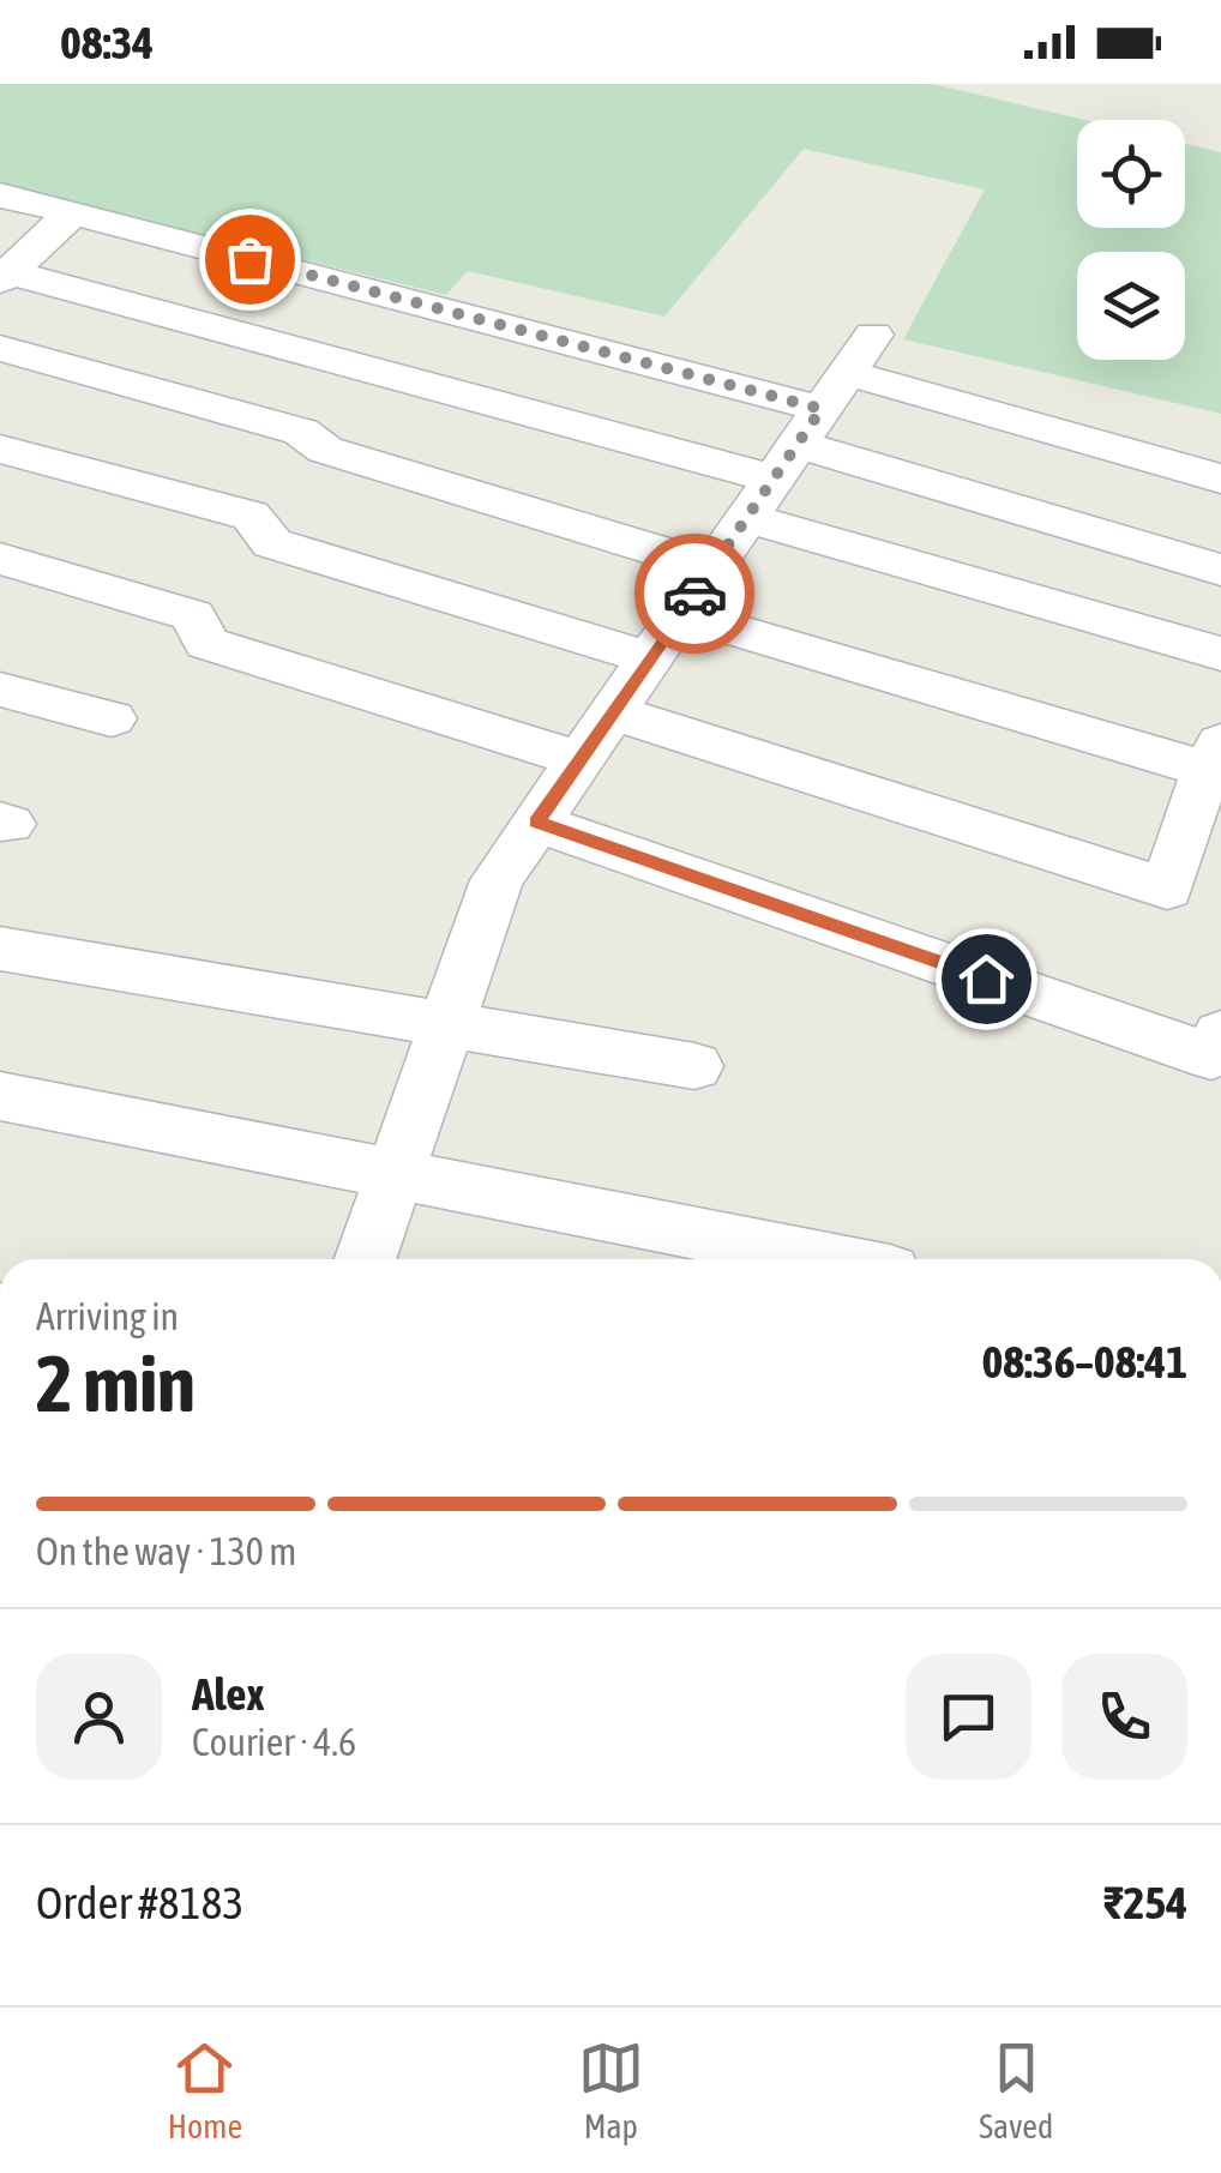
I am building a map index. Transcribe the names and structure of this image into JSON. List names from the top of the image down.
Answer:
{
  "page": {
    "status": "08:34",
    "heading": ["2 min", "Arriving in", "08:36–08:41"],
    "panel": [
      "Alex",
      "Courier · 4.6",
      "Order #8183",
      "₹254"
    ],
    "bar": "On the way · 130 m",
    "tabs": ["Home", "Map", "Saved"]
  }
}
